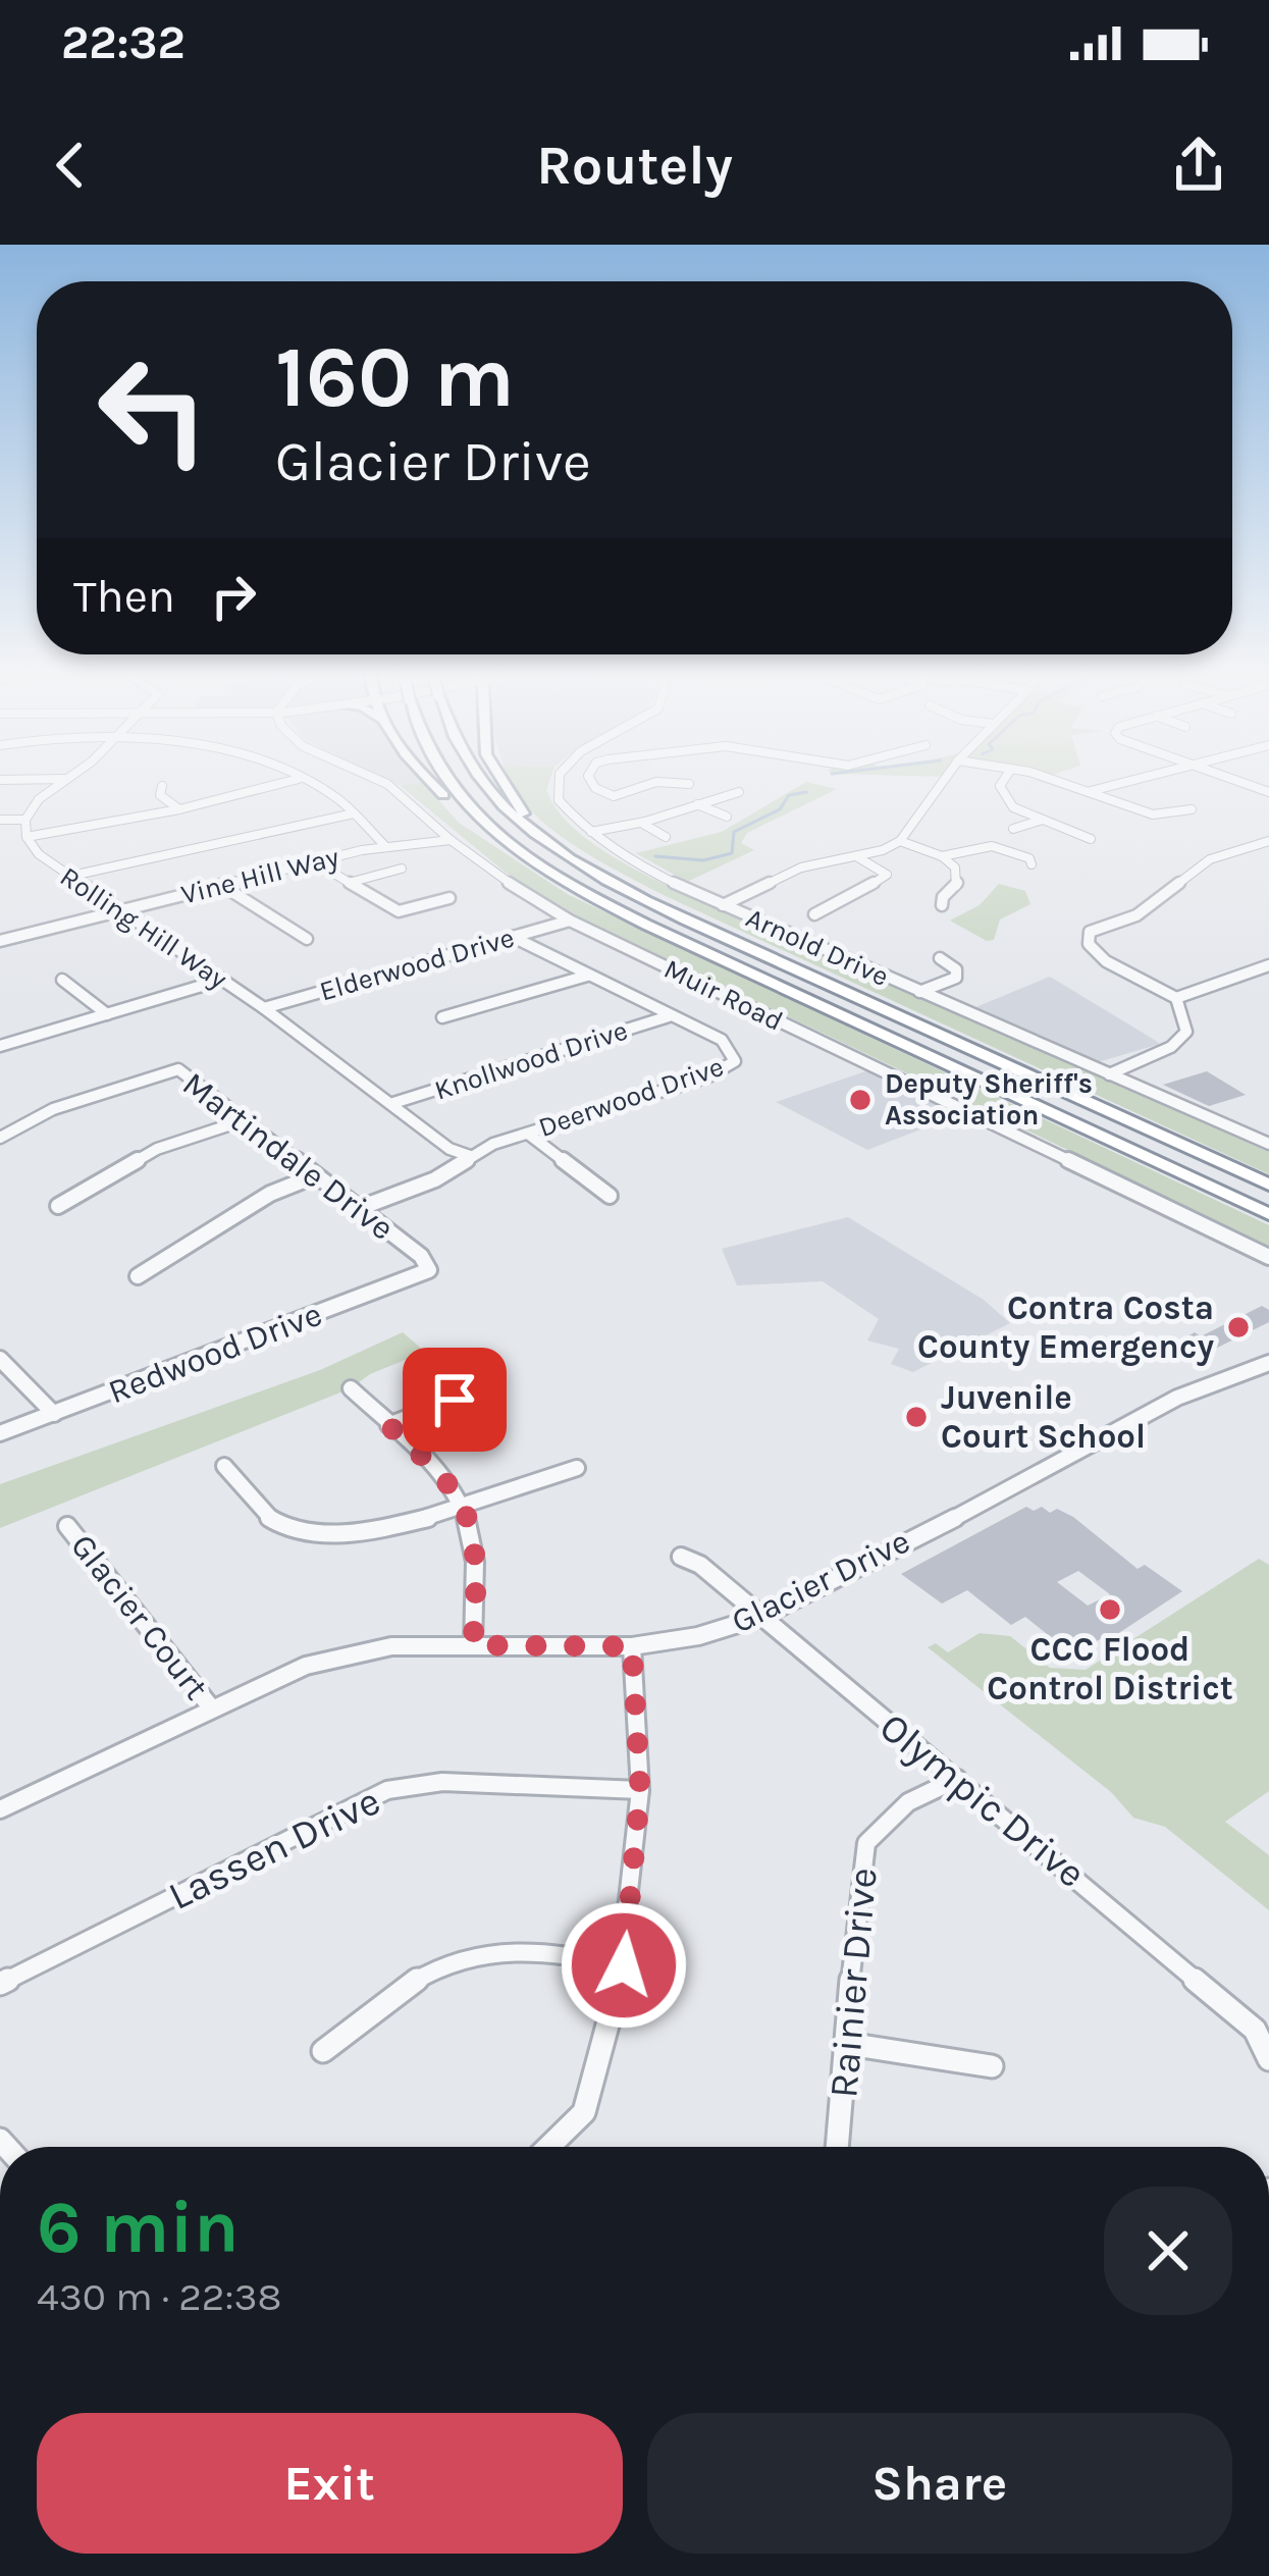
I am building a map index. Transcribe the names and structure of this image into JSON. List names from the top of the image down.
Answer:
{
  "streets": {
    "street": [
      "Vine Hill Way",
      "Rolling Hill Way",
      "Arnold Drive",
      "Elderwood Drive",
      "Muir Road",
      "Knollwood Drive",
      "Deerwood Drive",
      "Martindale Drive",
      "Redwood Drive",
      "Glacier Drive",
      "Glacier Court",
      "Olympic Drive",
      "Lassen Drive",
      "Rainier Drive"
    ]
  },
  "crossings": [
    ["Vine Hill Way", "Rolling Hill Way"],
    ["Vine Hill Way", "Muir Road"],
    ["Rolling Hill Way", "Elderwood Drive"],
    ["Rolling Hill Way", "Knollwood Drive"],
    ["Rolling Hill Way", "Deerwood Drive"],
    ["Elderwood Drive", "Muir Road"],
    ["Elderwood Drive", "Deerwood Drive"],
    ["Knollwood Drive", "Deerwood Drive"],
    ["Deerwood Drive", "Martindale Drive"],
    ["Martindale Drive", "Redwood Drive"],
    ["Glacier Drive", "Glacier Court"],
    ["Glacier Drive", "Olympic Drive"],
    ["Olympic Drive", "Rainier Drive"]
  ],
  "places": [
    "Deputy Sheriff's Association",
    "Contra Costa County Emergency",
    "Juvenile Court School",
    "CCC Flood Control District"
  ],
  "page": {
    "status": "22:32",
    "header": "Routely",
    "turn": ["160 m", "Glacier Drive"],
    "then": "Then",
    "heading": ["6 min", "430 m · 22:38"],
    "buttons": ["Exit", "Share"]
  }
}
